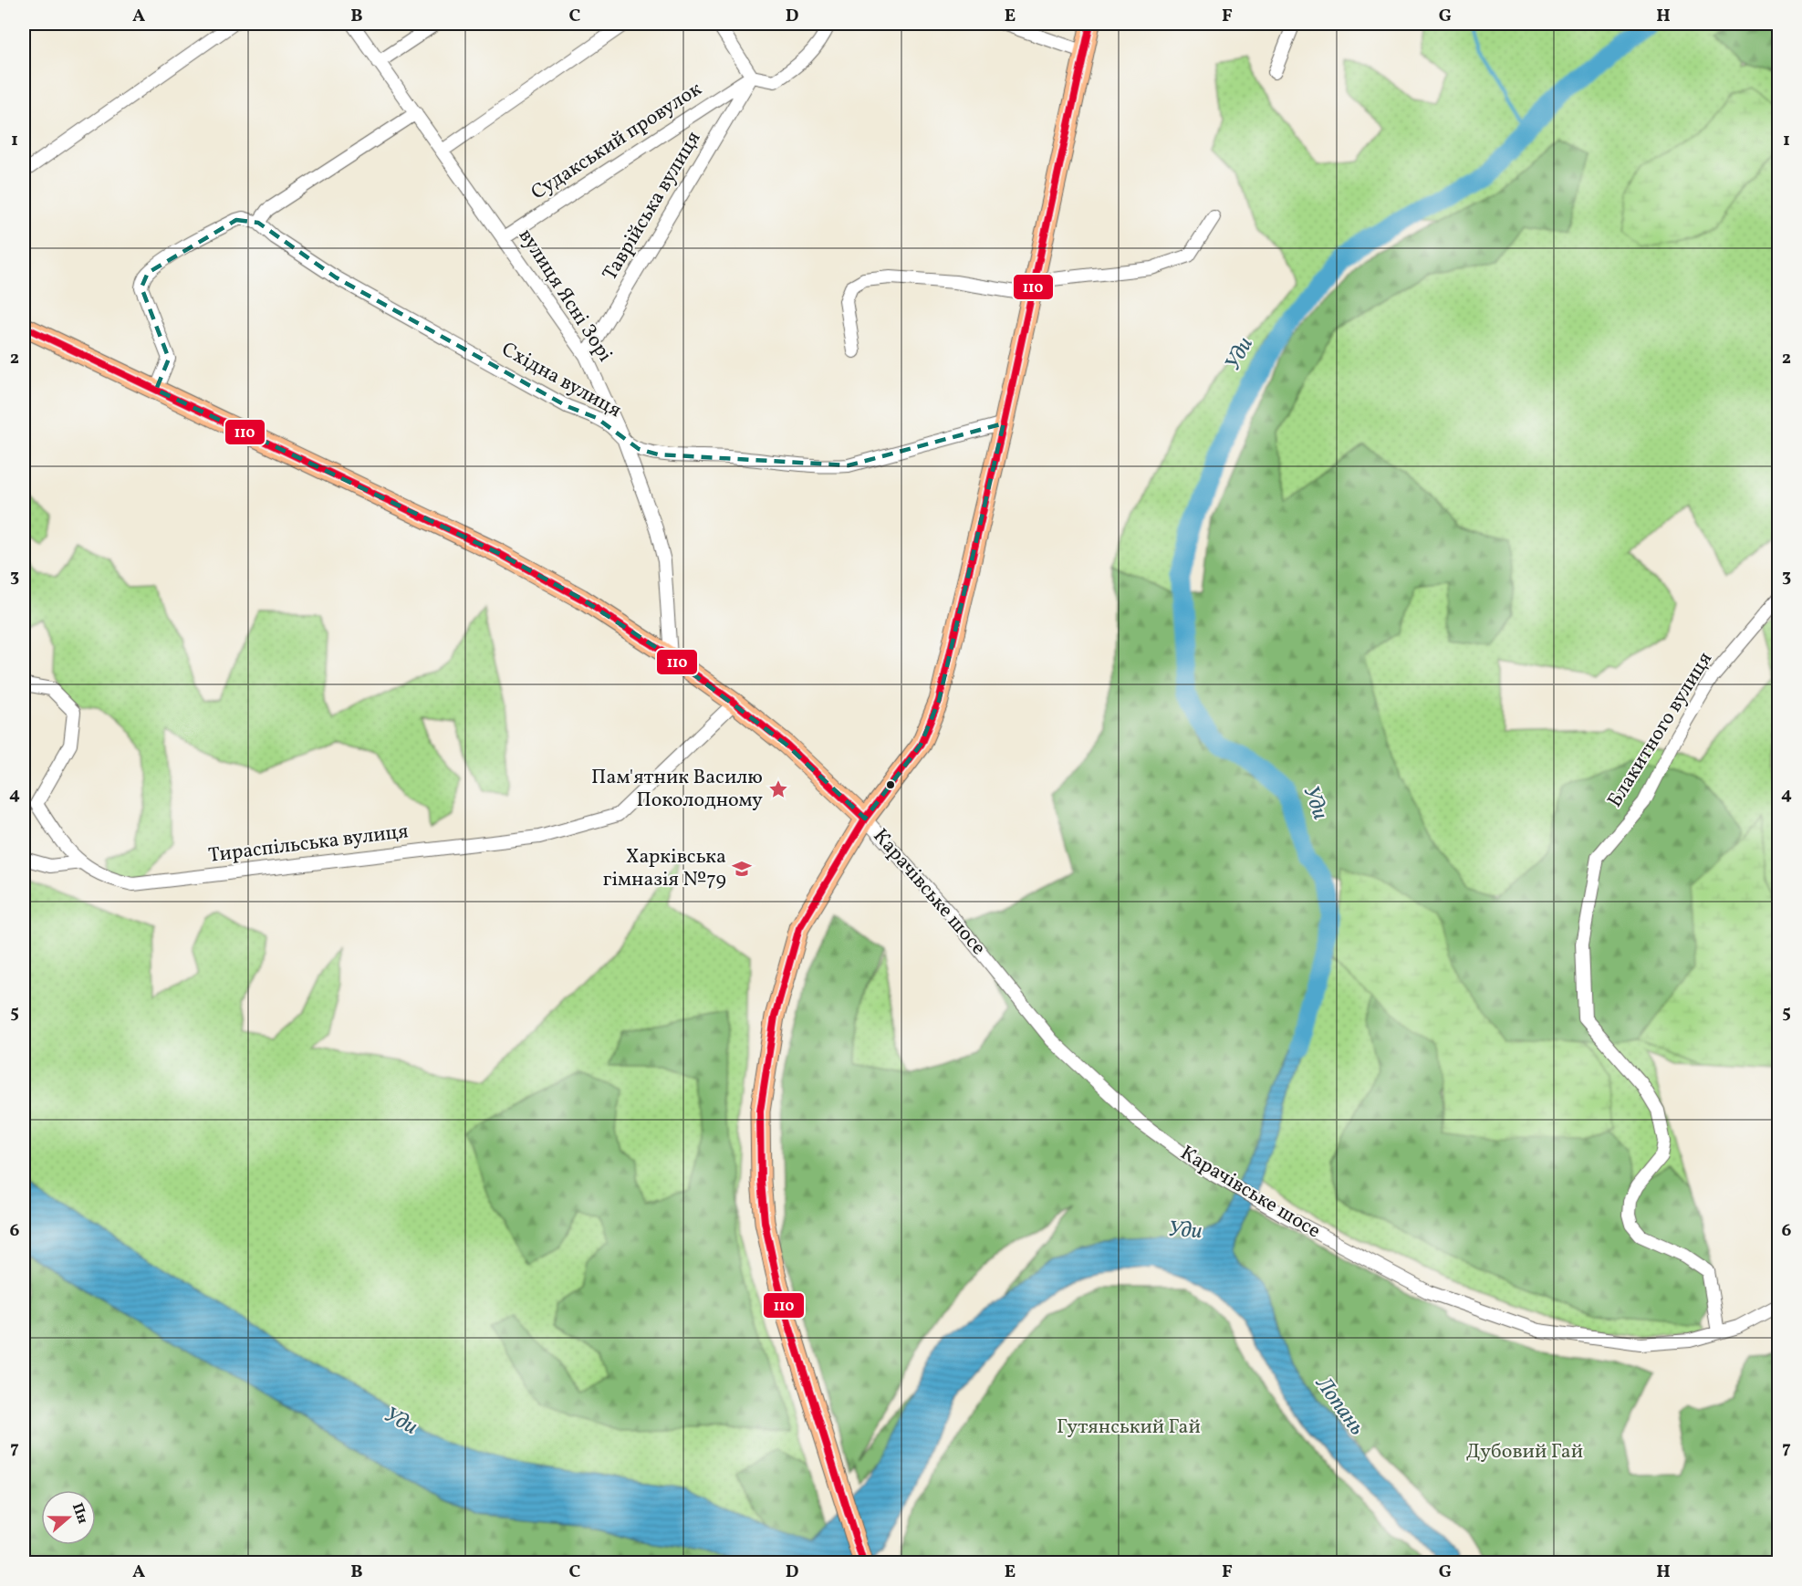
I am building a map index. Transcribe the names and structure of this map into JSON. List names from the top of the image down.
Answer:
{
  "streets": {
    "main road": ["Карачівське шосе"],
    "street": [
      "Судакський провулок",
      "Таврійська вулиця",
      "вулиця Ясні Зорі",
      "Східна вулиця",
      "Блакитного вулиця",
      "Тираспільська вулиця"
    ]
  },
  "crossings": [
    ["Судакський провулок", "Таврійська вулиця"],
    ["Судакський провулок", "вулиця Ясні Зорі"],
    ["Таврійська вулиця", "вулиця Ясні Зорі"],
    ["вулиця Ясні Зорі", "Східна вулиця"],
    ["вулиця Ясні Зорі", "Карачівське шосе"],
    ["Блакитного вулиця", "Карачівське шосе"],
    ["Тираспільська вулиця", "Карачівське шосе"]
  ],
  "water": ["Уди", "Лопань"],
  "parks": ["Гутянський Гай", "Дубовий Гай"],
  "places": {
    "place": ["Пам'ятник Василю Поколодному"],
    "school or university": ["Харківська гімназія №79"]
  },
  "lines": ["transit line 110"],
  "north": "right",
  "grid": {
    "columns": [
      "A",
      "B",
      "C",
      "D",
      "E",
      "F",
      "G",
      "H"
    ],
    "rows": [
      "1",
      "2",
      "3",
      "4",
      "5",
      "6",
      "7"
    ]
  }
}
